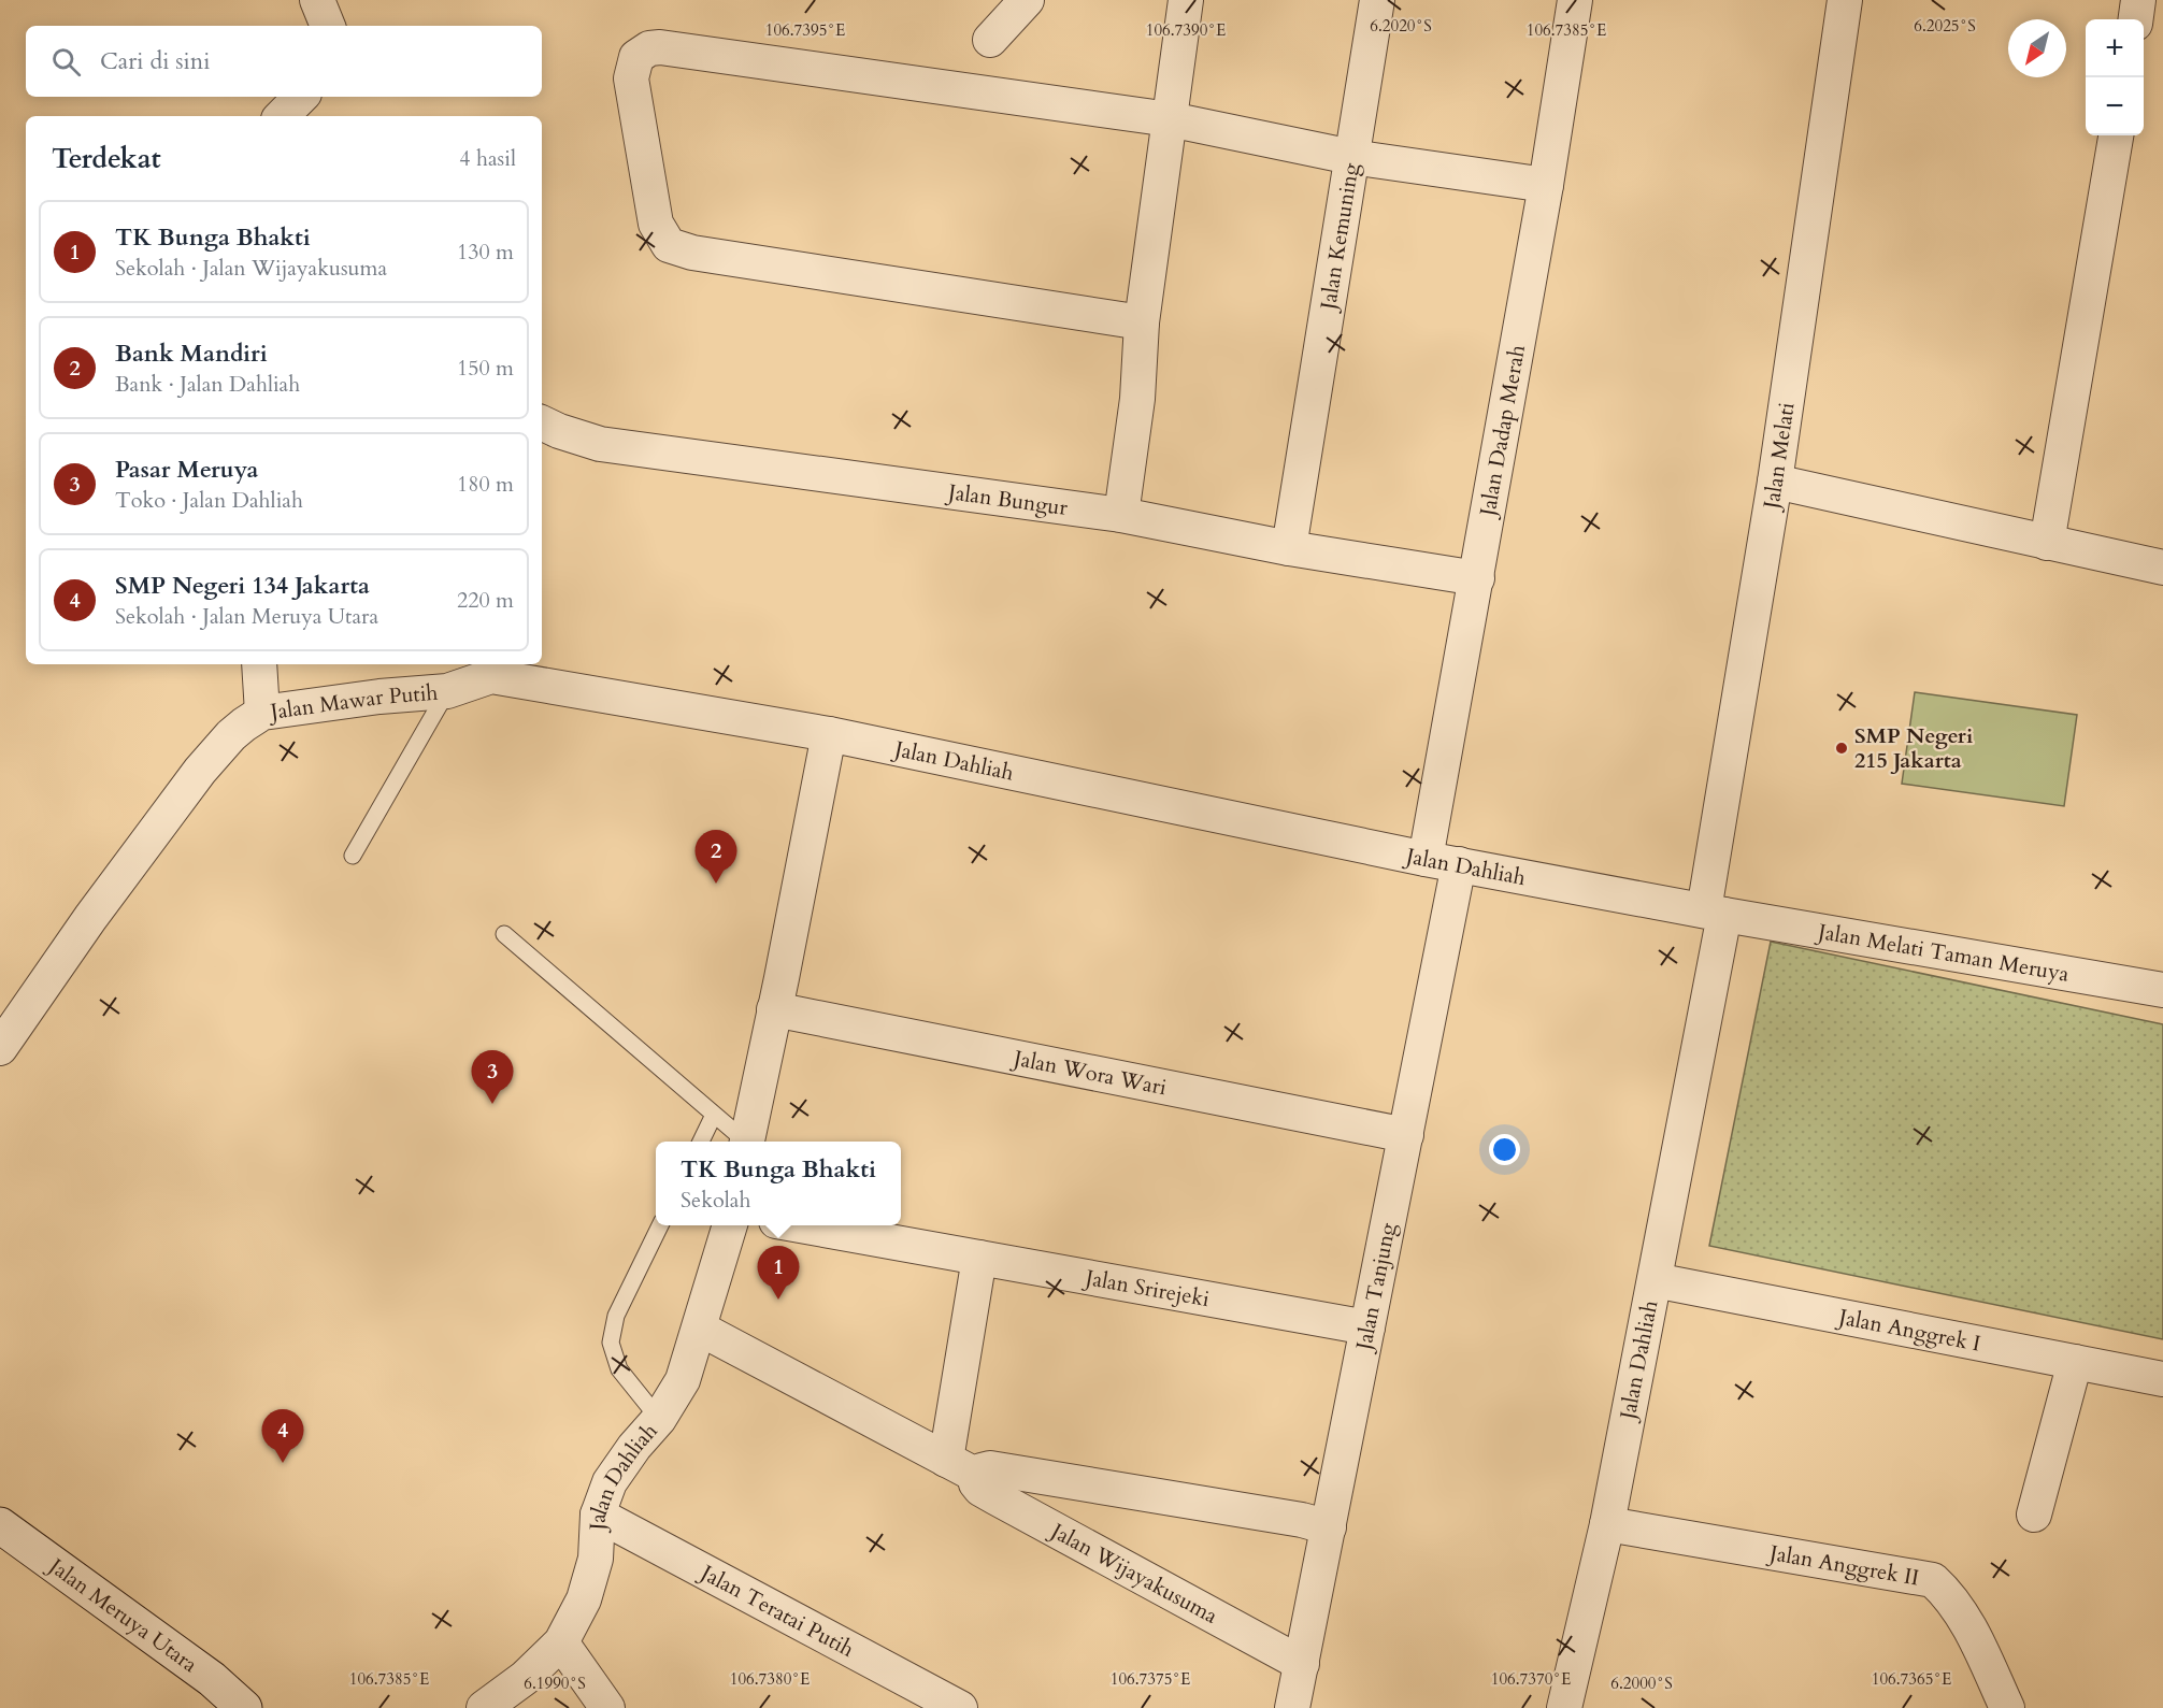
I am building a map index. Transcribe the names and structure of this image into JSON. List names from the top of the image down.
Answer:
{
  "streets": {
    "main road": ["Jalan Meruya Utara"],
    "street": [
      "Jalan Kemuning",
      "Jalan Dadap Merah",
      "Jalan Melati",
      "Jalan Bungur",
      "Jalan Mawar Putih",
      "Jalan Dahliah",
      "Jalan Melati Taman Meruya",
      "Jalan Wora Wari",
      "Jalan Tanjung",
      "Jalan Srirejeki",
      "Jalan Anggrek I",
      "Jalan Anggrek II",
      "Jalan Wijayakusuma",
      "Jalan Teratai Putih"
    ]
  },
  "crossings": [
    ["Jalan Kemuning", "Jalan Bungur"],
    ["Jalan Dadap Merah", "Jalan Bungur"],
    ["Jalan Dadap Merah", "Jalan Dahliah"],
    ["Jalan Melati", "Jalan Dahliah"],
    ["Jalan Melati", "Jalan Melati Taman Meruya"],
    ["Jalan Mawar Putih", "Jalan Dahliah"],
    ["Jalan Dahliah", "Jalan Melati Taman Meruya"],
    ["Jalan Dahliah", "Jalan Tanjung"],
    ["Jalan Dahliah", "Jalan Anggrek I"],
    ["Jalan Dahliah", "Jalan Anggrek II"],
    ["Jalan Dahliah", "Jalan Wijayakusuma"],
    ["Jalan Dahliah", "Jalan Teratai Putih"],
    ["Jalan Wora Wari", "Jalan Tanjung"],
    ["Jalan Tanjung", "Jalan Srirejeki"],
    ["Jalan Tanjung", "Jalan Wijayakusuma"]
  ],
  "places": ["SMP Negeri 215 Jakarta"],
  "north": "bottom left",
  "page": {
    "map_buttons": ["+", "−"],
    "search": "Cari di sini",
    "heading": ["Terdekat", "4 hasil"],
    "list": [
      {
        "mark": "1",
        "name": "TK Bunga Bhakti",
        "note": "Sekolah · Jalan Wijayakusuma",
        "value": "130 m"
      },
      {
        "mark": "2",
        "name": "Bank Mandiri",
        "note": "Bank · Jalan Dahliah",
        "value": "150 m"
      },
      {
        "mark": "3",
        "name": "Pasar Meruya",
        "note": "Toko · Jalan Dahliah",
        "value": "180 m"
      },
      {
        "mark": "4",
        "name": "SMP Negeri 134 Jakarta",
        "note": "Sekolah · Jalan Meruya Utara",
        "value": "220 m"
      }
    ],
    "pins": [
      "2",
      "3",
      "1",
      "4"
    ],
    "popup": ["TK Bunga Bhakti", "Sekolah"]
  },
  "coordinates": [
    "6.2020°S",
    "6.2025°S",
    "106.7395°E",
    "106.7390°E",
    "106.7385°E",
    "106.7380°E",
    "106.7375°E",
    "106.7370°E",
    "106.7365°E",
    "6.1990°S",
    "6.2000°S"
  ]
}
